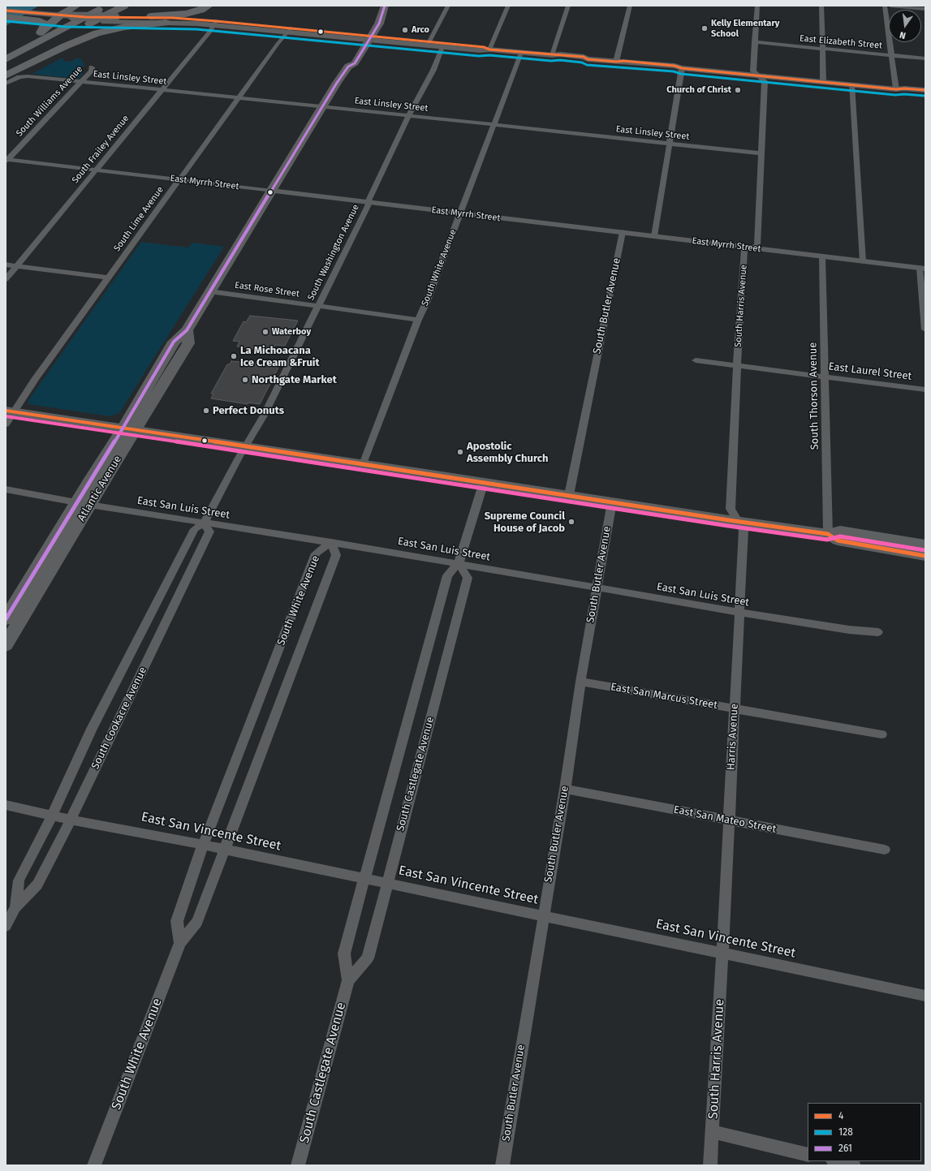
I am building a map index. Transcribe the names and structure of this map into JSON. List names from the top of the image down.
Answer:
{
  "streets": {
    "main road": ["Atlantic Avenue"],
    "street": [
      "East Elizabeth Street",
      "East Linsley Street",
      "South Williams Avenue",
      "South Frailey Avenue",
      "East Myrrh Street",
      "South Lime Avenue",
      "South Washington Avenue",
      "South White Avenue",
      "East Rose Street",
      "South Butler Avenue",
      "South Harris Avenue",
      "East Laurel Street",
      "South Thorson Avenue",
      "East San Luis Street",
      "East San Marcus Street",
      "South Cookacre Avenue",
      "Harris Avenue",
      "South Castlegate Avenue",
      "East San Mateo Street",
      "East San Vincente Street"
    ]
  },
  "crossings": [
    ["East Elizabeth Street", "South Harris Avenue"],
    ["East Linsley Street", "South Williams Avenue"],
    ["East Linsley Street", "South Frailey Avenue"],
    ["East Linsley Street", "South Lime Avenue"],
    ["East Linsley Street", "South Washington Avenue"],
    ["East Linsley Street", "South White Avenue"],
    ["East Linsley Street", "South Harris Avenue"],
    ["East Linsley Street", "Atlantic Avenue"],
    ["South Williams Avenue", "East Myrrh Street"],
    ["South Frailey Avenue", "East Myrrh Street"],
    ["East Myrrh Street", "South Lime Avenue"],
    ["East Myrrh Street", "South Washington Avenue"],
    ["East Myrrh Street", "South White Avenue"],
    ["East Myrrh Street", "South Butler Avenue"],
    ["East Myrrh Street", "South Harris Avenue"],
    ["East Myrrh Street", "South Thorson Avenue"],
    ["East Myrrh Street", "Atlantic Avenue"],
    ["South Washington Avenue", "East Rose Street"],
    ["South Washington Avenue", "South Cookacre Avenue"],
    ["South White Avenue", "East Rose Street"],
    ["South White Avenue", "East San Luis Street"],
    ["South White Avenue", "East San Vincente Street"],
    ["East Rose Street", "Atlantic Avenue"],
    ["South Butler Avenue", "East San Luis Street"],
    ["South Butler Avenue", "East San Marcus Street"],
    ["South Butler Avenue", "East San Mateo Street"],
    ["South Butler Avenue", "East San Vincente Street"],
    ["South Harris Avenue", "East Laurel Street"],
    ["South Harris Avenue", "Harris Avenue"],
    ["South Harris Avenue", "East San Vincente Street"],
    ["East Laurel Street", "South Thorson Avenue"],
    ["Atlantic Avenue", "East San Luis Street"],
    ["East San Luis Street", "South Cookacre Avenue"],
    ["East San Luis Street", "Harris Avenue"],
    ["East San Luis Street", "South Castlegate Avenue"],
    ["East San Marcus Street", "Harris Avenue"],
    ["South Cookacre Avenue", "East San Vincente Street"],
    ["Harris Avenue", "East San Mateo Street"],
    ["Harris Avenue", "East San Vincente Street"],
    ["South Castlegate Avenue", "East San Vincente Street"]
  ],
  "places": [
    "Kelly Elementary School",
    "Arco",
    "Church of Christ",
    "Waterboy",
    "La Michoacana Ice Cream &Fruit",
    "Northgate Market",
    "Perfect Donuts",
    "Apostolic Assembly Church",
    "Supreme Council House of Jacob"
  ],
  "lines": ["transit line 261", "transit line 4", "transit line 128"],
  "legend": ["4", "128", "261"],
  "north": "bottom"
}
